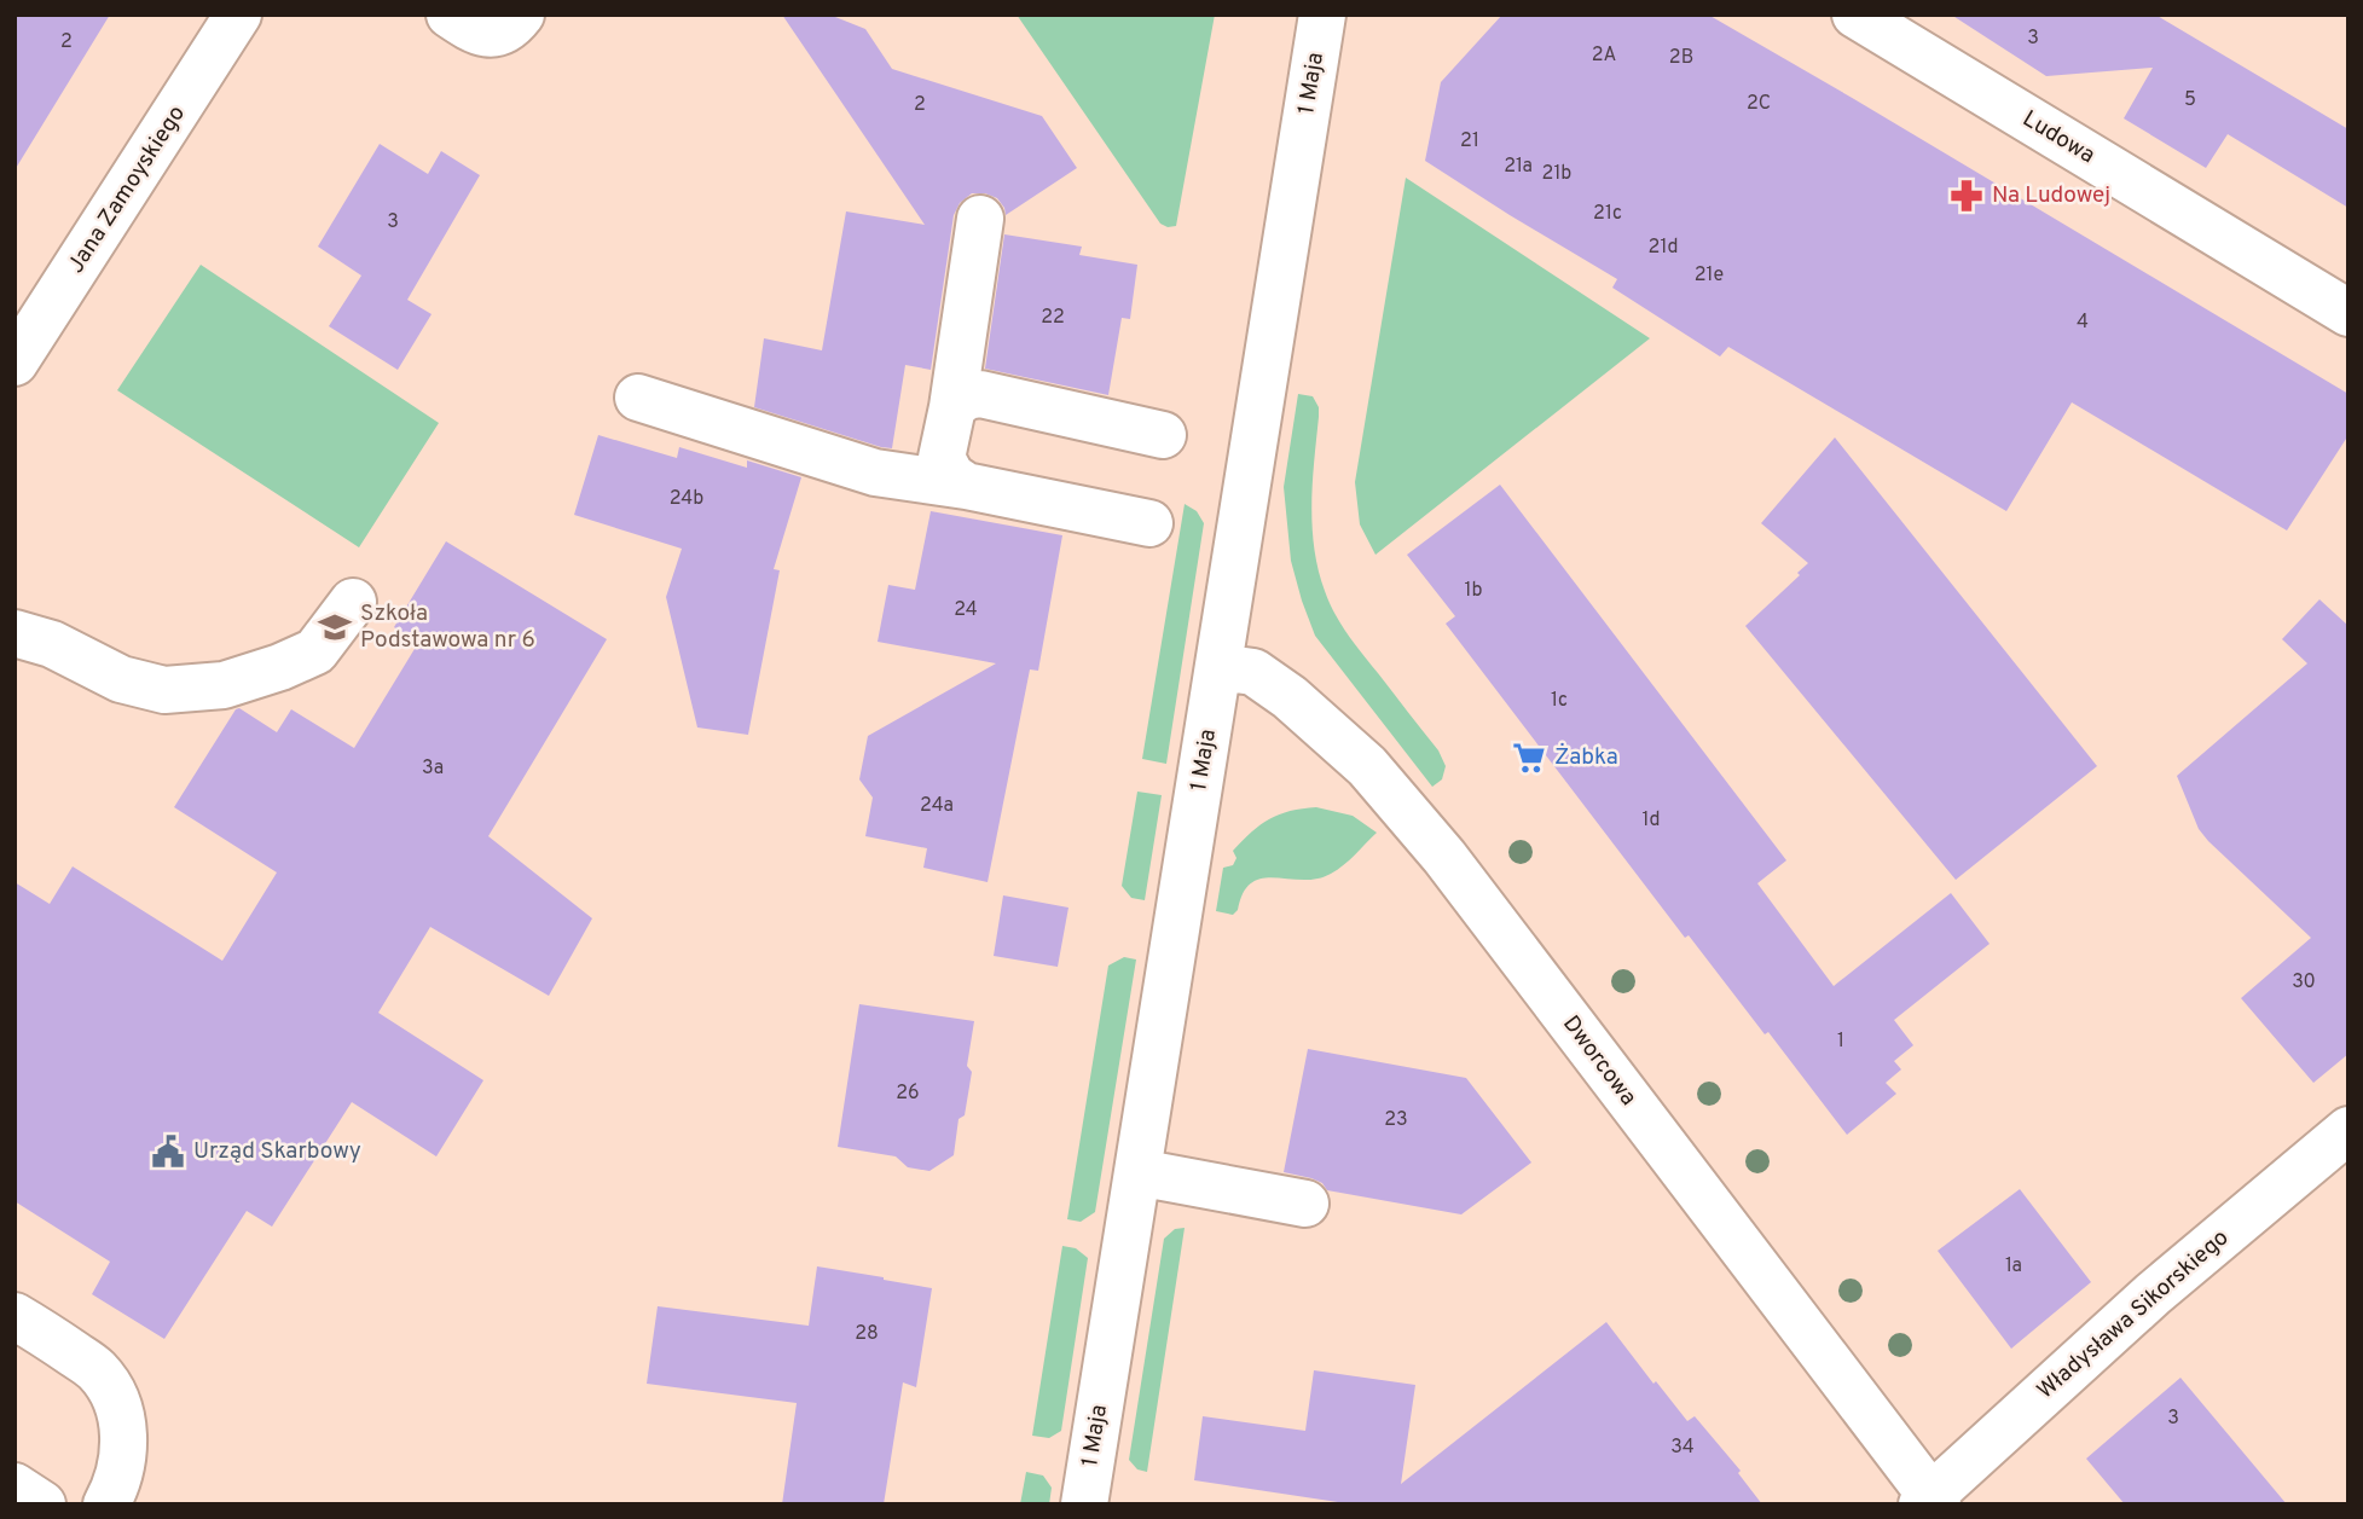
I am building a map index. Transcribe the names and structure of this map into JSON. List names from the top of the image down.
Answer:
{
  "streets": {
    "street": [
      "1 Maja",
      "Ludowa",
      "Jana Zamoyskiego",
      "Dworcowa",
      "Władysława Sikorskiego"
    ]
  },
  "crossings": [
    ["1 Maja", "Dworcowa"],
    ["Dworcowa", "Władysława Sikorskiego"]
  ],
  "places": {
    "pharmacy": ["Na Ludowej"],
    "school or university": ["Szkoła Podstawowa nr 6"],
    "supermarket": ["Żabka"],
    "public building": ["Urząd Skarbowy"]
  },
  "house_numbers": [
    "3",
    "2",
    "2A",
    "2B",
    "5",
    "2C",
    "2",
    "21",
    "21a",
    "21b",
    "21c",
    "3",
    "21d",
    "21e",
    "22",
    "4",
    "24b",
    "1b",
    "24",
    "1c",
    "3a",
    "24a",
    "1d",
    "30",
    "1",
    "26",
    "23",
    "1a",
    "28",
    "3",
    "34"
  ]
}
